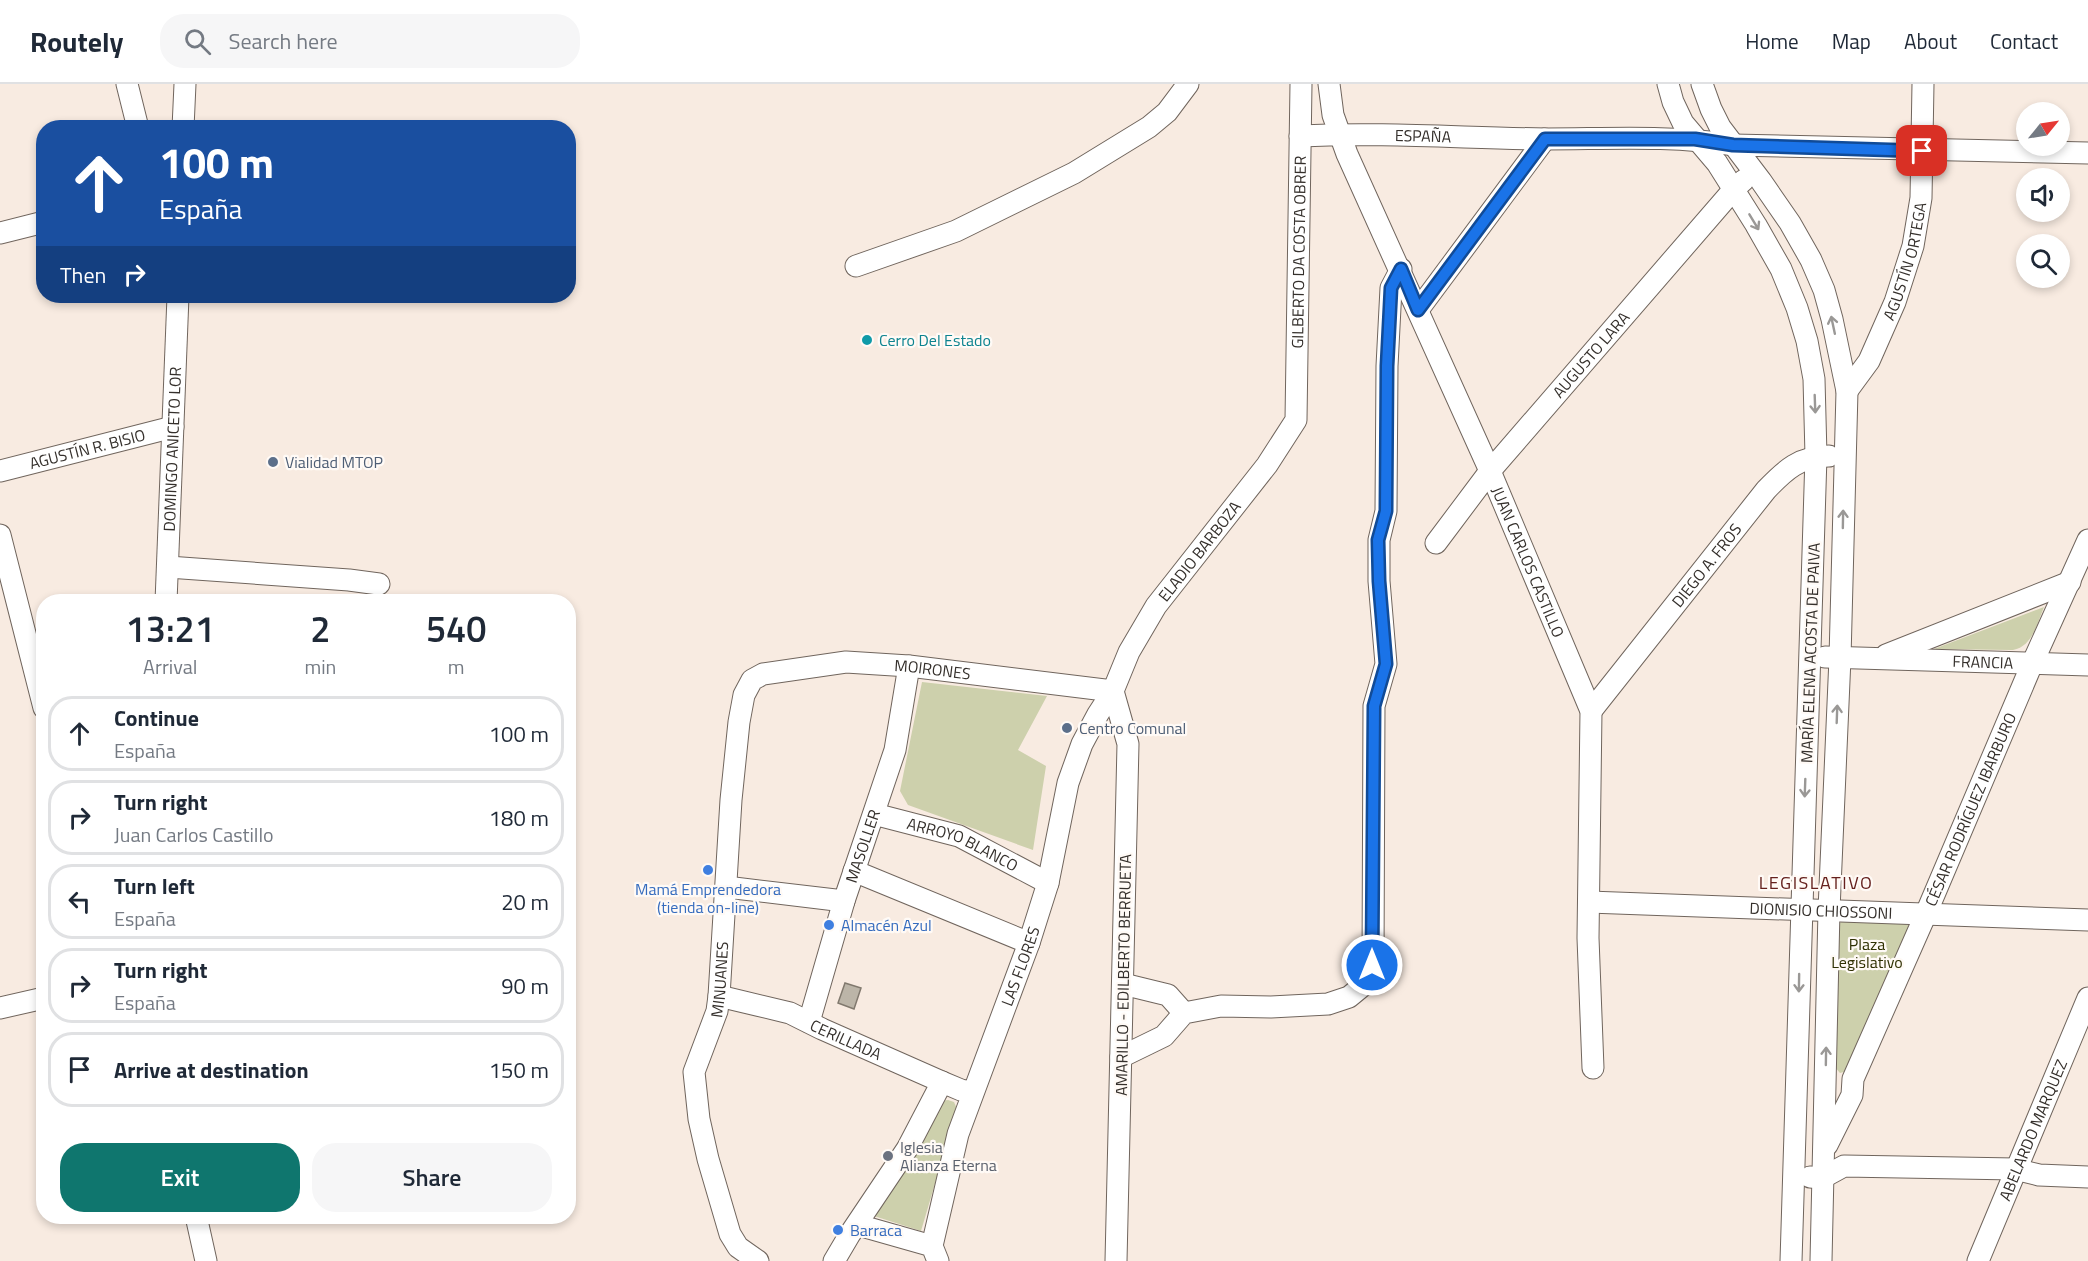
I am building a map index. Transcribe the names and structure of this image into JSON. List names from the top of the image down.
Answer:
{
  "streets": {
    "street": [
      "ESPAÑA",
      "GILBERTO DA COSTA OBRER",
      "AGUSTÍN ORTEGA",
      "AUGUSTO LARA",
      "AGUSTÍN R. BISIO",
      "DOMINGO ANICETO LOR",
      "ELADIO BARBOZA",
      "JUAN CARLOS CASTILLO",
      "DIEGO A. FROS",
      "MARÍA ELENA ACOSTA DE PAIVA",
      "FRANCIA",
      "MOIRONES",
      "CÉSAR RODRÍGUEZ IBARBURO",
      "MASOLLER",
      "ARROYO BLANCO",
      "DIONISIO CHIOSSONI",
      "LAS FLORES",
      "AMARILLO - EDILBERTO BERRUETA",
      "MINUANES",
      "CERILLADA",
      "ABELARDO MARQUEZ"
    ]
  },
  "crossings": [
    ["ESPAÑA", "GILBERTO DA COSTA OBRER"],
    ["ESPAÑA", "AGUSTÍN ORTEGA"],
    ["ESPAÑA", "JUAN CARLOS CASTILLO"],
    ["ESPAÑA", "MARÍA ELENA ACOSTA DE PAIVA"],
    ["GILBERTO DA COSTA OBRER", "ELADIO BARBOZA"],
    ["AGUSTÍN ORTEGA", "MARÍA ELENA ACOSTA DE PAIVA"],
    ["AUGUSTO LARA", "JUAN CARLOS CASTILLO"],
    ["AUGUSTO LARA", "MARÍA ELENA ACOSTA DE PAIVA"],
    ["AGUSTÍN R. BISIO", "DOMINGO ANICETO LOR"],
    ["ELADIO BARBOZA", "MOIRONES"],
    ["ELADIO BARBOZA", "LAS FLORES"],
    ["ELADIO BARBOZA", "AMARILLO - EDILBERTO BERRUETA"],
    ["JUAN CARLOS CASTILLO", "DIEGO A. FROS"],
    ["JUAN CARLOS CASTILLO", "DIONISIO CHIOSSONI"],
    ["DIEGO A. FROS", "MARÍA ELENA ACOSTA DE PAIVA"],
    ["MARÍA ELENA ACOSTA DE PAIVA", "FRANCIA"],
    ["MARÍA ELENA ACOSTA DE PAIVA", "CÉSAR RODRÍGUEZ IBARBURO"],
    ["MARÍA ELENA ACOSTA DE PAIVA", "DIONISIO CHIOSSONI"],
    ["FRANCIA", "CÉSAR RODRÍGUEZ IBARBURO"],
    ["MOIRONES", "MASOLLER"],
    ["MOIRONES", "LAS FLORES"],
    ["MOIRONES", "AMARILLO - EDILBERTO BERRUETA"],
    ["MOIRONES", "MINUANES"],
    ["CÉSAR RODRÍGUEZ IBARBURO", "DIONISIO CHIOSSONI"],
    ["MASOLLER", "ARROYO BLANCO"],
    ["MASOLLER", "CERILLADA"],
    ["ARROYO BLANCO", "LAS FLORES"],
    ["LAS FLORES", "AMARILLO - EDILBERTO BERRUETA"],
    ["LAS FLORES", "CERILLADA"],
    ["MINUANES", "CERILLADA"]
  ],
  "districts": ["LEGISLATIVO"],
  "parks": ["Plaza Legislativo"],
  "places": [
    "Cerro Del Estado",
    "Vialidad MTOP",
    "Centro Comunal",
    "Mamá Emprendedora (tienda on-line)",
    "Almacén Azul",
    "Iglesia Alianza Eterna",
    "Barraca"
  ],
  "north": "top right",
  "page": {
    "header": "Routely",
    "search": "Search here",
    "nav": [
      "Home",
      "Map",
      "About",
      "Contact"
    ],
    "turn": ["100 m", "España"],
    "then": "Then",
    "eta": [
      "13:21",
      "Arrival",
      "2",
      "min",
      "540",
      "m"
    ],
    "list": [
      {
        "name": "Continue",
        "note": "España",
        "value": "100 m"
      },
      {
        "name": "Turn right",
        "note": "Juan Carlos Castillo",
        "value": "180 m"
      },
      {
        "name": "Turn left",
        "note": "España",
        "value": "20 m"
      },
      {
        "name": "Turn right",
        "note": "España",
        "value": "90 m"
      },
      {
        "name": "Arrive at destination",
        "value": "150 m"
      }
    ],
    "buttons": ["Exit", "Share"]
  }
}
